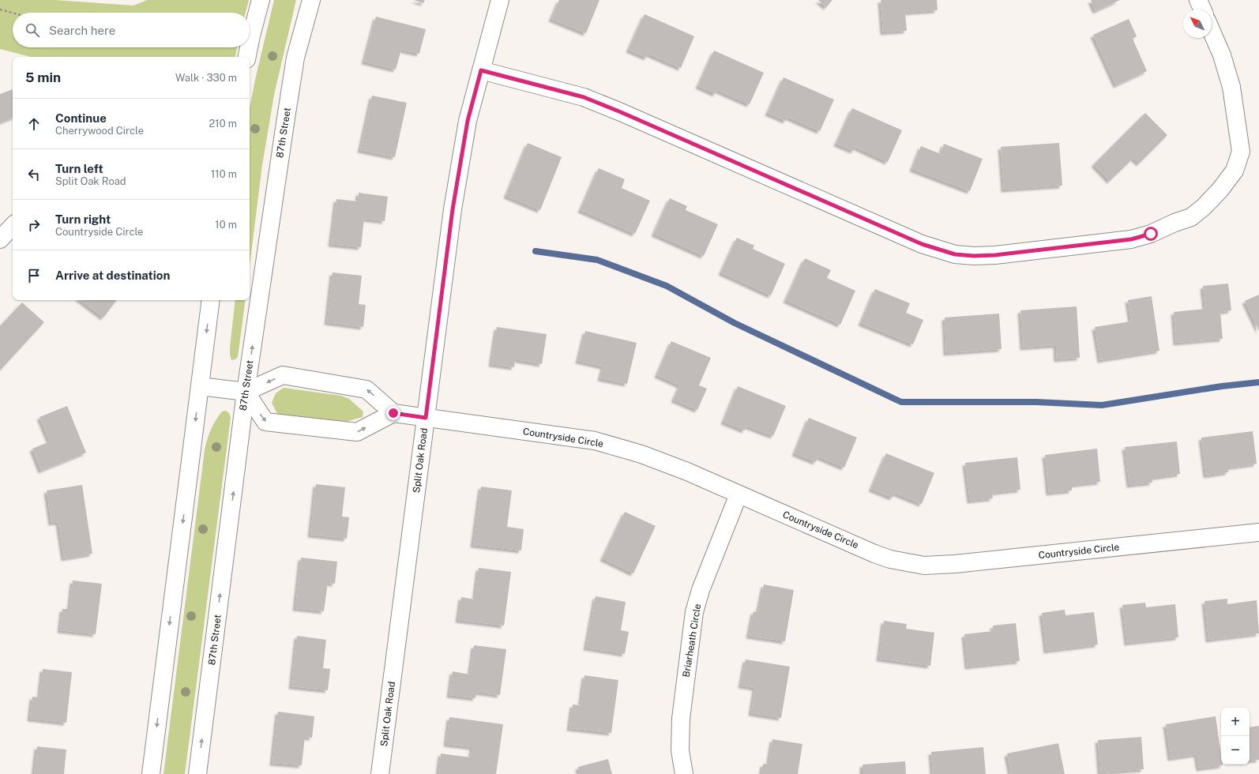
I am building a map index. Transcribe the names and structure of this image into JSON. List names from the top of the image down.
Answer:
{
  "streets": {
    "street": [
      "87th Street",
      "Countryside Circle",
      "Split Oak Road",
      "Briarheath Circle"
    ]
  },
  "crossings": [
    ["Countryside Circle", "Split Oak Road"],
    ["Countryside Circle", "Briarheath Circle"]
  ],
  "north": "top left",
  "page": {
    "search": "Search here",
    "heading": ["5 min", "Walk · 330 m"],
    "list": [
      ["Continue", "Cherrywood Circle", "210 m"],
      ["Turn left", "Split Oak Road", "110 m"],
      ["Turn right", "Countryside Circle", "10 m"],
      "Arrive at destination"
    ],
    "map_buttons": ["+", "−"]
  }
}
